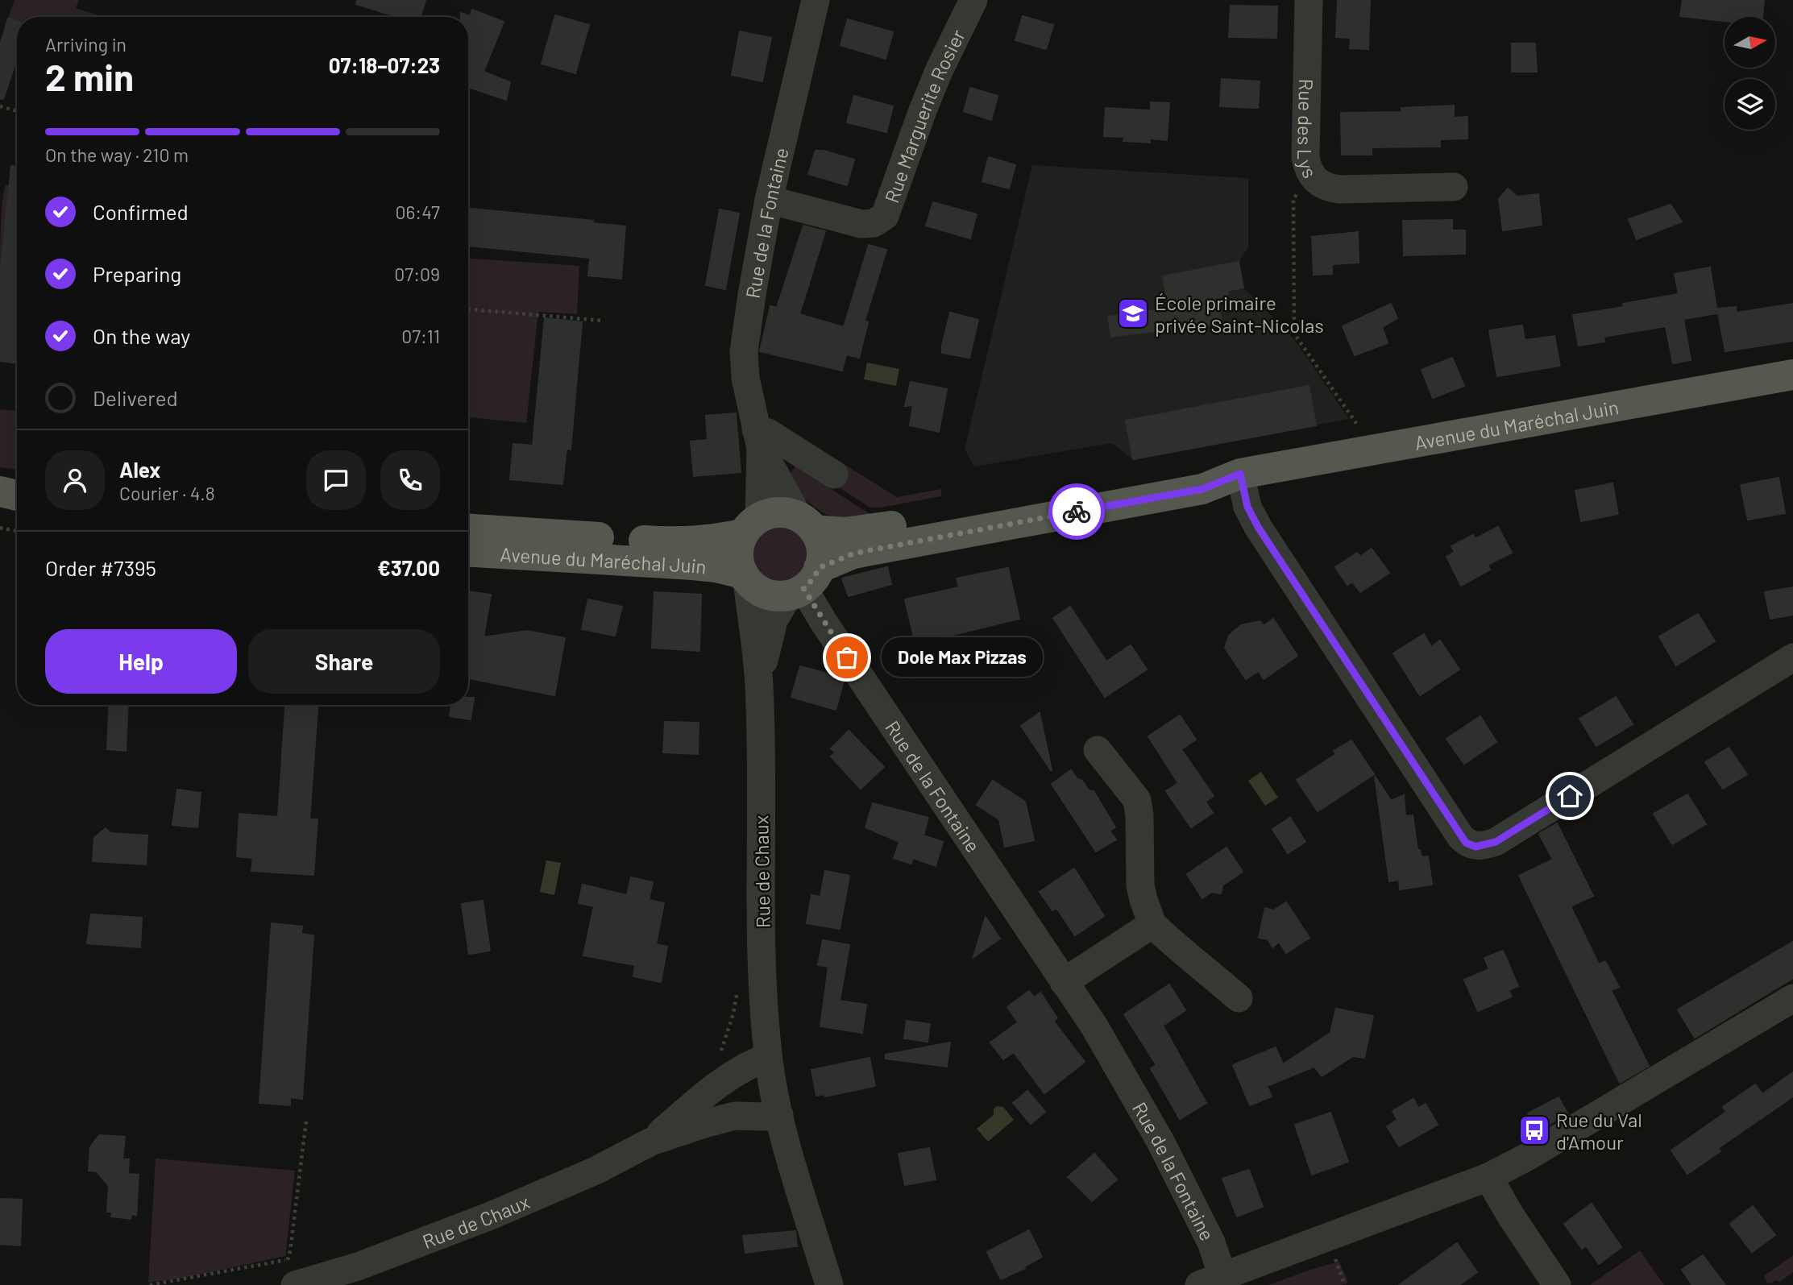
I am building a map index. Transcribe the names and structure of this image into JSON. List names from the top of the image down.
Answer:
{
  "streets": {
    "main road": ["Avenue du Maréchal Juin"],
    "street": [
      "Rue Marguerite Rosier",
      "Rue des Lys",
      "Rue de la Fontaine",
      "Rue de Chaux"
    ]
  },
  "crossings": [
    ["Rue Marguerite Rosier", "Rue de la Fontaine"],
    ["Rue de la Fontaine", "Avenue du Maréchal Juin"],
    ["Rue de la Fontaine", "Rue de Chaux"],
    ["Avenue du Maréchal Juin", "Rue de Chaux"]
  ],
  "places": {
    "school or university": ["École primaire privée Saint-Nicolas"],
    "other": ["Dole Max Pizzas"],
    "bus stop": ["Rue du Val d'Amour"]
  },
  "north": "right",
  "page": {
    "heading": ["2 min", "Arriving in", "07:18–07:23"],
    "panel": [
      "Alex",
      "Courier · 4.8",
      "Order #7395",
      "€37.00"
    ],
    "bar": "On the way · 210 m",
    "list": [
      ["Confirmed", "06:47"],
      ["Preparing", "07:09"],
      ["On the way", "07:11"],
      "Delivered"
    ],
    "buttons": ["Help", "Share"],
    "bubble": "Dole Max Pizzas"
  }
}
